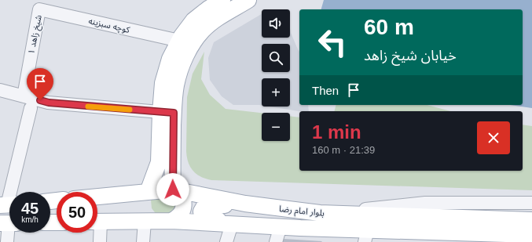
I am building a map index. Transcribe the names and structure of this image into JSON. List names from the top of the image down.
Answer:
{
  "streets": {
    "main road": ["بلوار امام رضا"],
    "street": ["کوچه سبزینه", "شیخ زاهد ۱"]
  },
  "crossings": [
    ["کوچه سبزینه", "شیخ زاهد ۱"]
  ],
  "page": {
    "map_buttons": ["+", "−"],
    "turn": ["60 m", "خیابان شیخ زاهد"],
    "then": "Then",
    "heading": ["1 min", "160 m · 21:39"],
    "speed": "45 km/h",
    "limit": "50"
  }
}
